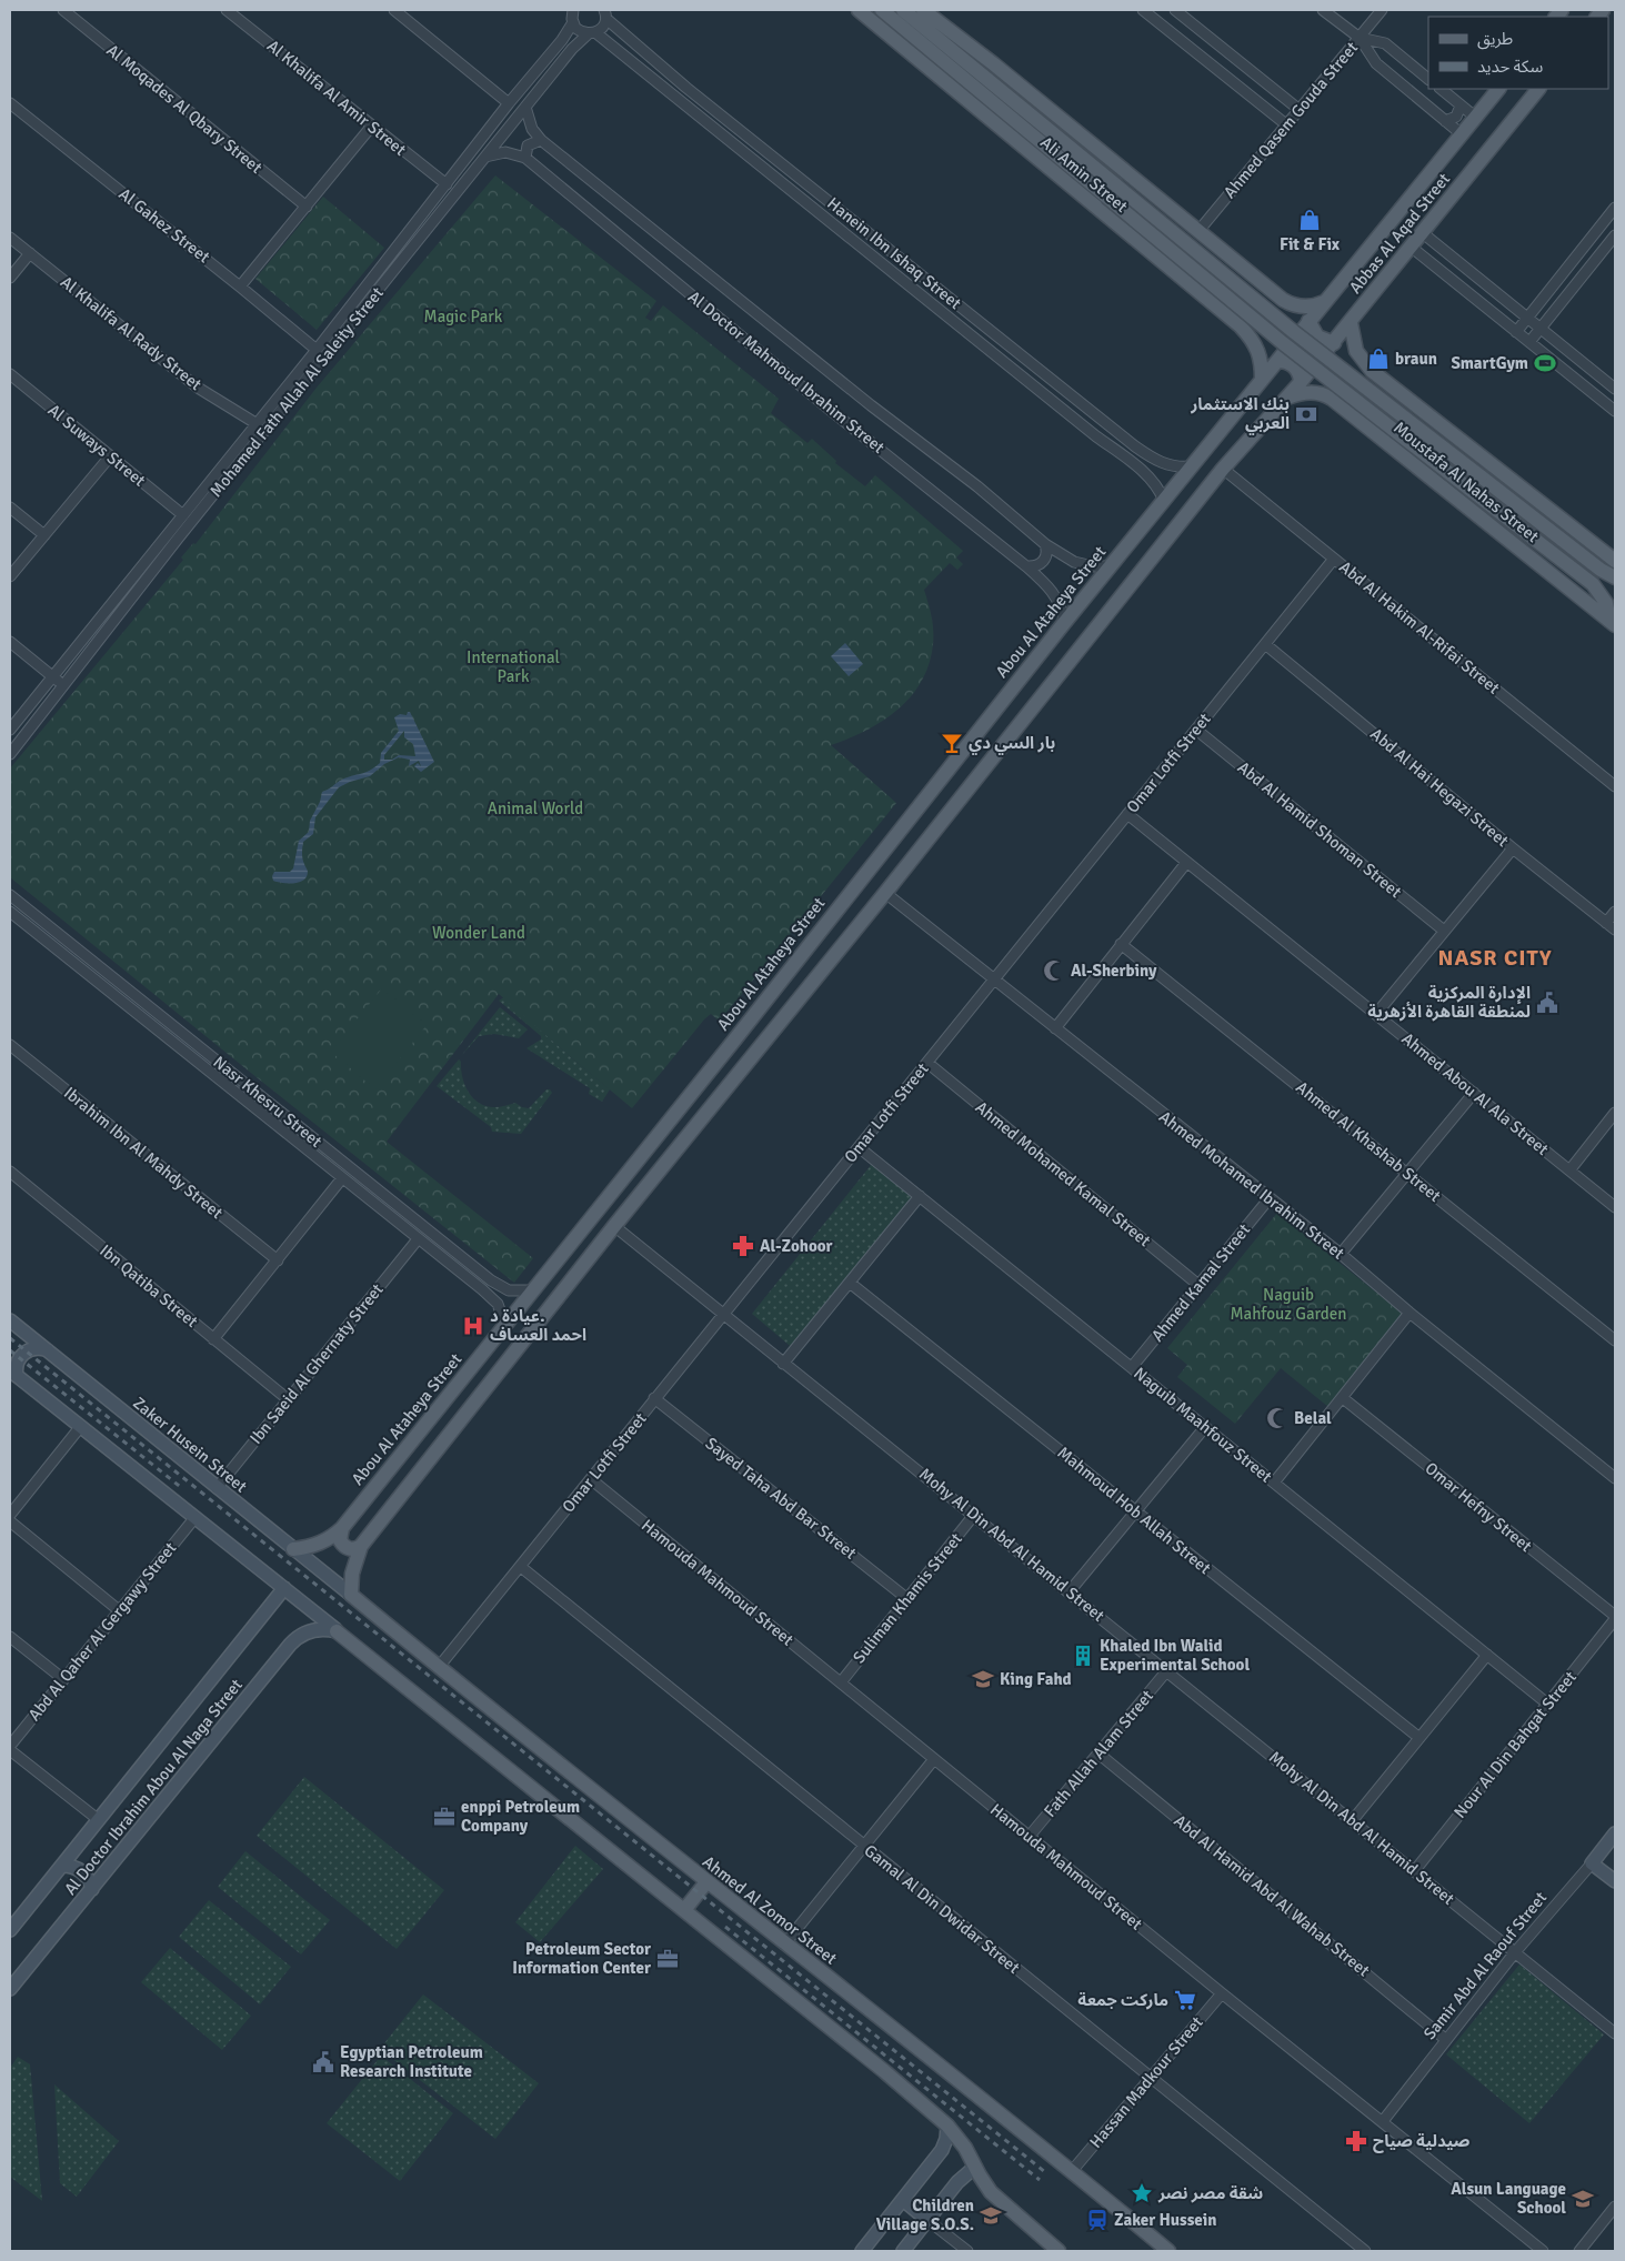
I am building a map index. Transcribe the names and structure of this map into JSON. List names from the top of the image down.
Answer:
{
  "streets": {
    "main road": [
      "Ali Amin Street",
      "Abbas Al Aqad Street",
      "Moustafa Al Nahas Street",
      "Abou Al Ataheya Street",
      "Zaker Husein Street",
      "Al Doctor Ibrahim Abou Al Naga Street",
      "Ahmed Al Zomor Street",
      "Samir Abd Al Raouf Street"
    ],
    "street": [
      "Al Khalifa Al Amir Street",
      "Al Moqades Al Qbary Street",
      "Ahmed Qasem Gouda Street",
      "Al Gahez Street",
      "Hanein Ibn Ishaq Street",
      "Al Khalifa Al Rady Street",
      "Al Doctor Mahmoud Ibrahim Street",
      "Mohamed Fath Allah Al Saleity Street",
      "Al Suways Street",
      "Abd Al Hakim Al-Rifai Street",
      "Omar Lotfi Street",
      "Abd Al Hai Hegazi Street",
      "Abd Al Hamid Shoman Street",
      "Ahmed Abou Al Ala Street",
      "Nasr Khesru Street",
      "Ahmed Al Khashab Street",
      "Ibrahim Ibn Al Mahdy Street",
      "Ahmed Mohamed Kamal Street",
      "Ahmed Mohamed Ibrahim Street",
      "Ahmed Kamal Street",
      "Ibn Qatiba Street",
      "Ibn Saeid Al Ghernaty Street",
      "Naguib Maahfouz Street",
      "Sayed Taha Abd Bar Street",
      "Omar Hefny Street",
      "Mahmoud Hob Allah Street",
      "Mohy Al Din Abd Al Hamid Street",
      "Hamouda Mahmoud Street",
      "Suliman Khamis Street",
      "Abd Al Qaher Al Gergawy Street",
      "Nour Al Din Bahgat Street",
      "Fath Allah Alam Street",
      "Abd Al Hamid Abd Al Wahab Street",
      "Gamal Al Din Dwidar Street",
      "Hassan Madkour Street"
    ]
  },
  "crossings": [
    ["Al Khalifa Al Amir Street", "Mohamed Fath Allah Al Saleity Street"],
    ["Ahmed Qasem Gouda Street", "Ali Amin Street"],
    ["Ali Amin Street", "Abbas Al Aqad Street"],
    ["Ali Amin Street", "Abou Al Ataheya Street"],
    ["Al Gahez Street", "Mohamed Fath Allah Al Saleity Street"],
    ["Abbas Al Aqad Street", "Moustafa Al Nahas Street"],
    ["Abbas Al Aqad Street", "Abou Al Ataheya Street"],
    ["Hanein Ibn Ishaq Street", "Mohamed Fath Allah Al Saleity Street"],
    ["Hanein Ibn Ishaq Street", "Abou Al Ataheya Street"],
    ["Al Khalifa Al Rady Street", "Mohamed Fath Allah Al Saleity Street"],
    ["Al Doctor Mahmoud Ibrahim Street", "Mohamed Fath Allah Al Saleity Street"],
    ["Al Doctor Mahmoud Ibrahim Street", "Abou Al Ataheya Street"],
    ["Mohamed Fath Allah Al Saleity Street", "Al Suways Street"],
    ["Abou Al Ataheya Street", "Nasr Khesru Street"],
    ["Abou Al Ataheya Street", "Zaker Husein Street"],
    ["Abd Al Hakim Al-Rifai Street", "Omar Lotfi Street"],
    ["Omar Lotfi Street", "Abd Al Hai Hegazi Street"],
    ["Omar Lotfi Street", "Abd Al Hamid Shoman Street"],
    ["Omar Lotfi Street", "Ahmed Abou Al Ala Street"],
    ["Omar Lotfi Street", "Ahmed Mohamed Kamal Street"],
    ["Omar Lotfi Street", "Ahmed Mohamed Ibrahim Street"],
    ["Omar Lotfi Street", "Naguib Maahfouz Street"],
    ["Omar Lotfi Street", "Sayed Taha Abd Bar Street"],
    ["Omar Lotfi Street", "Mohy Al Din Abd Al Hamid Street"],
    ["Omar Lotfi Street", "Hamouda Mahmoud Street"],
    ["Omar Lotfi Street", "Gamal Al Din Dwidar Street"],
    ["Omar Lotfi Street", "Ahmed Al Zomor Street"],
    ["Nasr Khesru Street", "Ibn Saeid Al Ghernaty Street"],
    ["Ahmed Mohamed Kamal Street", "Ahmed Kamal Street"],
    ["Ahmed Mohamed Ibrahim Street", "Ahmed Kamal Street"],
    ["Ahmed Kamal Street", "Naguib Maahfouz Street"],
    ["Ibn Qatiba Street", "Ibn Saeid Al Ghernaty Street"],
    ["Ibn Saeid Al Ghernaty Street", "Zaker Husein Street"],
    ["Naguib Maahfouz Street", "Nour Al Din Bahgat Street"],
    ["Zaker Husein Street", "Ahmed Al Zomor Street"],
    ["Sayed Taha Abd Bar Street", "Suliman Khamis Street"],
    ["Omar Hefny Street", "Nour Al Din Bahgat Street"],
    ["Mohy Al Din Abd Al Hamid Street", "Suliman Khamis Street"],
    ["Mohy Al Din Abd Al Hamid Street", "Nour Al Din Bahgat Street"],
    ["Mohy Al Din Abd Al Hamid Street", "Fath Allah Alam Street"],
    ["Mohy Al Din Abd Al Hamid Street", "Samir Abd Al Raouf Street"],
    ["Hamouda Mahmoud Street", "Suliman Khamis Street"],
    ["Hamouda Mahmoud Street", "Fath Allah Alam Street"],
    ["Hamouda Mahmoud Street", "Samir Abd Al Raouf Street"],
    ["Hamouda Mahmoud Street", "Hassan Madkour Street"],
    ["Fath Allah Alam Street", "Abd Al Hamid Abd Al Wahab Street"],
    ["Abd Al Hamid Abd Al Wahab Street", "Samir Abd Al Raouf Street"],
    ["Gamal Al Din Dwidar Street", "Hassan Madkour Street"],
    ["Ahmed Al Zomor Street", "Hassan Madkour Street"]
  ],
  "districts": ["NASR CITY"],
  "parks": [
    "Magic Park",
    "International Park",
    "Animal World",
    "Wonder Land",
    "Naguib Mahfouz Garden"
  ],
  "places": {
    "shop": ["Fit & Fix", "braun"],
    "sports": ["SmartGym"],
    "bank": ["بنك الاستثمار العربي"],
    "bar": ["بار السي دي"],
    "mosque": ["Al-Sherbiny", "Belal"],
    "public building": ["الإدارة المركزية لمنطقة القاهرة الأزهرية", "Egyptian Petroleum Research Institute"],
    "pharmacy": ["Al-Zohoor", "صيدلية صياح"],
    "hospital": ["عيادة د. احمد العساف"],
    "building": ["Khaled Ibn Walid Experimental School"],
    "school or university": ["King Fahd", "Alsun Language School", "Children Village S.O.S."],
    "office": ["enppi Petroleum Company", "Petroleum Sector Information Center"],
    "supermarket": ["ماركت جمعة"],
    "place": ["شقة مصر نصر"],
    "station": ["Zaker Hussein"]
  },
  "legend": ["طريق", "سكة حديد"]
}
